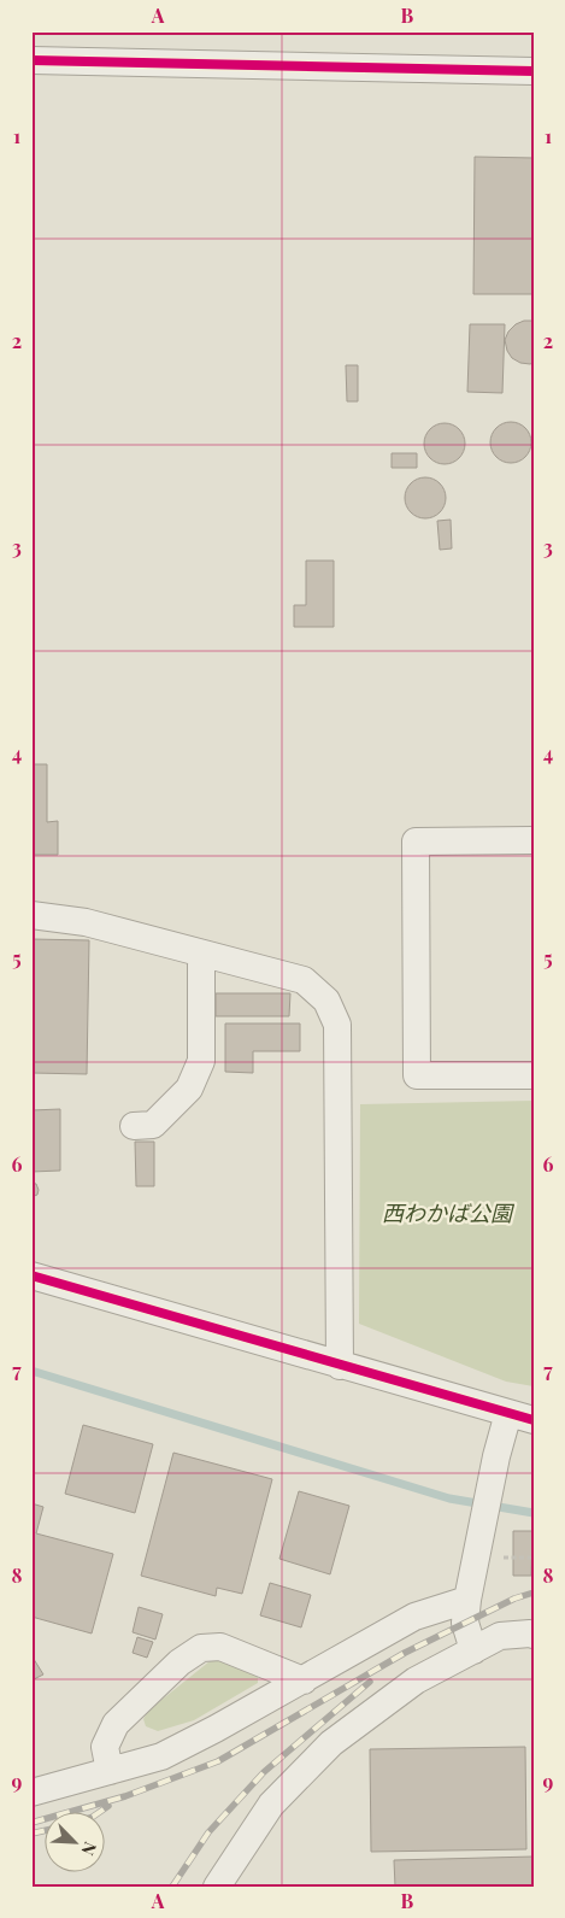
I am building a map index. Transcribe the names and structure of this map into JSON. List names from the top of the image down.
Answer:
{
  "parks": ["西わかば公園"],
  "north": "bottom right",
  "grid": {
    "columns": ["A", "B"],
    "rows": [
      "1",
      "2",
      "3",
      "4",
      "5",
      "6",
      "7",
      "8",
      "9"
    ]
  }
}
